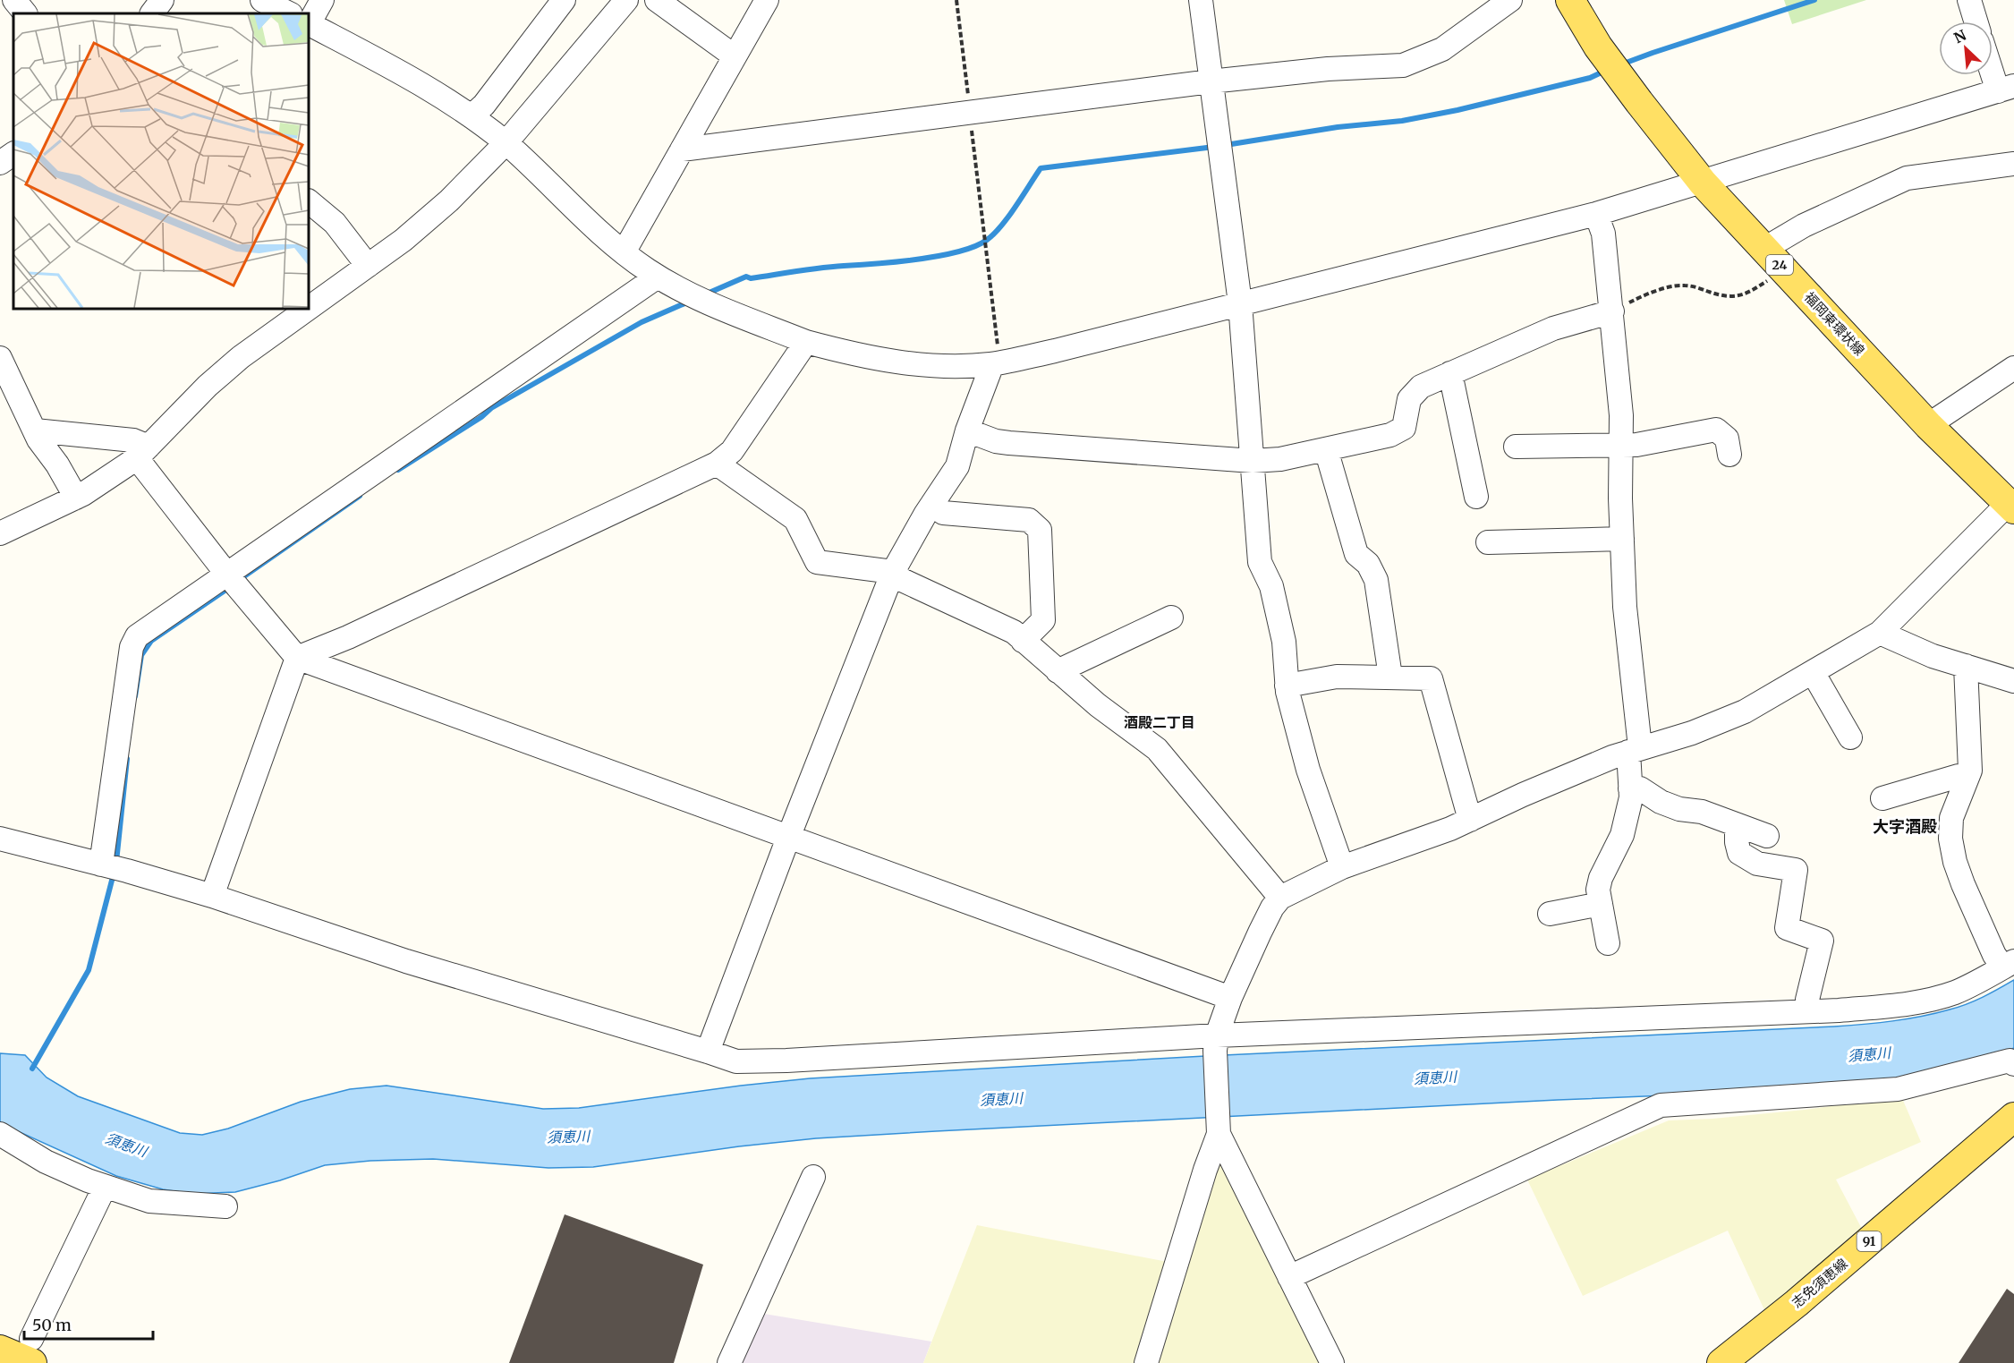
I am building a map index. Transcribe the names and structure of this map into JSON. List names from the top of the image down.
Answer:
{
  "streets": {
    "main road": [
      "24",
      "福岡東環状線",
      "91",
      "志免須恵線"
    ]
  },
  "districts": ["酒殿二丁目", "大字酒殿"],
  "water": ["須恵川"],
  "scale_bar": "50 m",
  "north": "top left"
}
